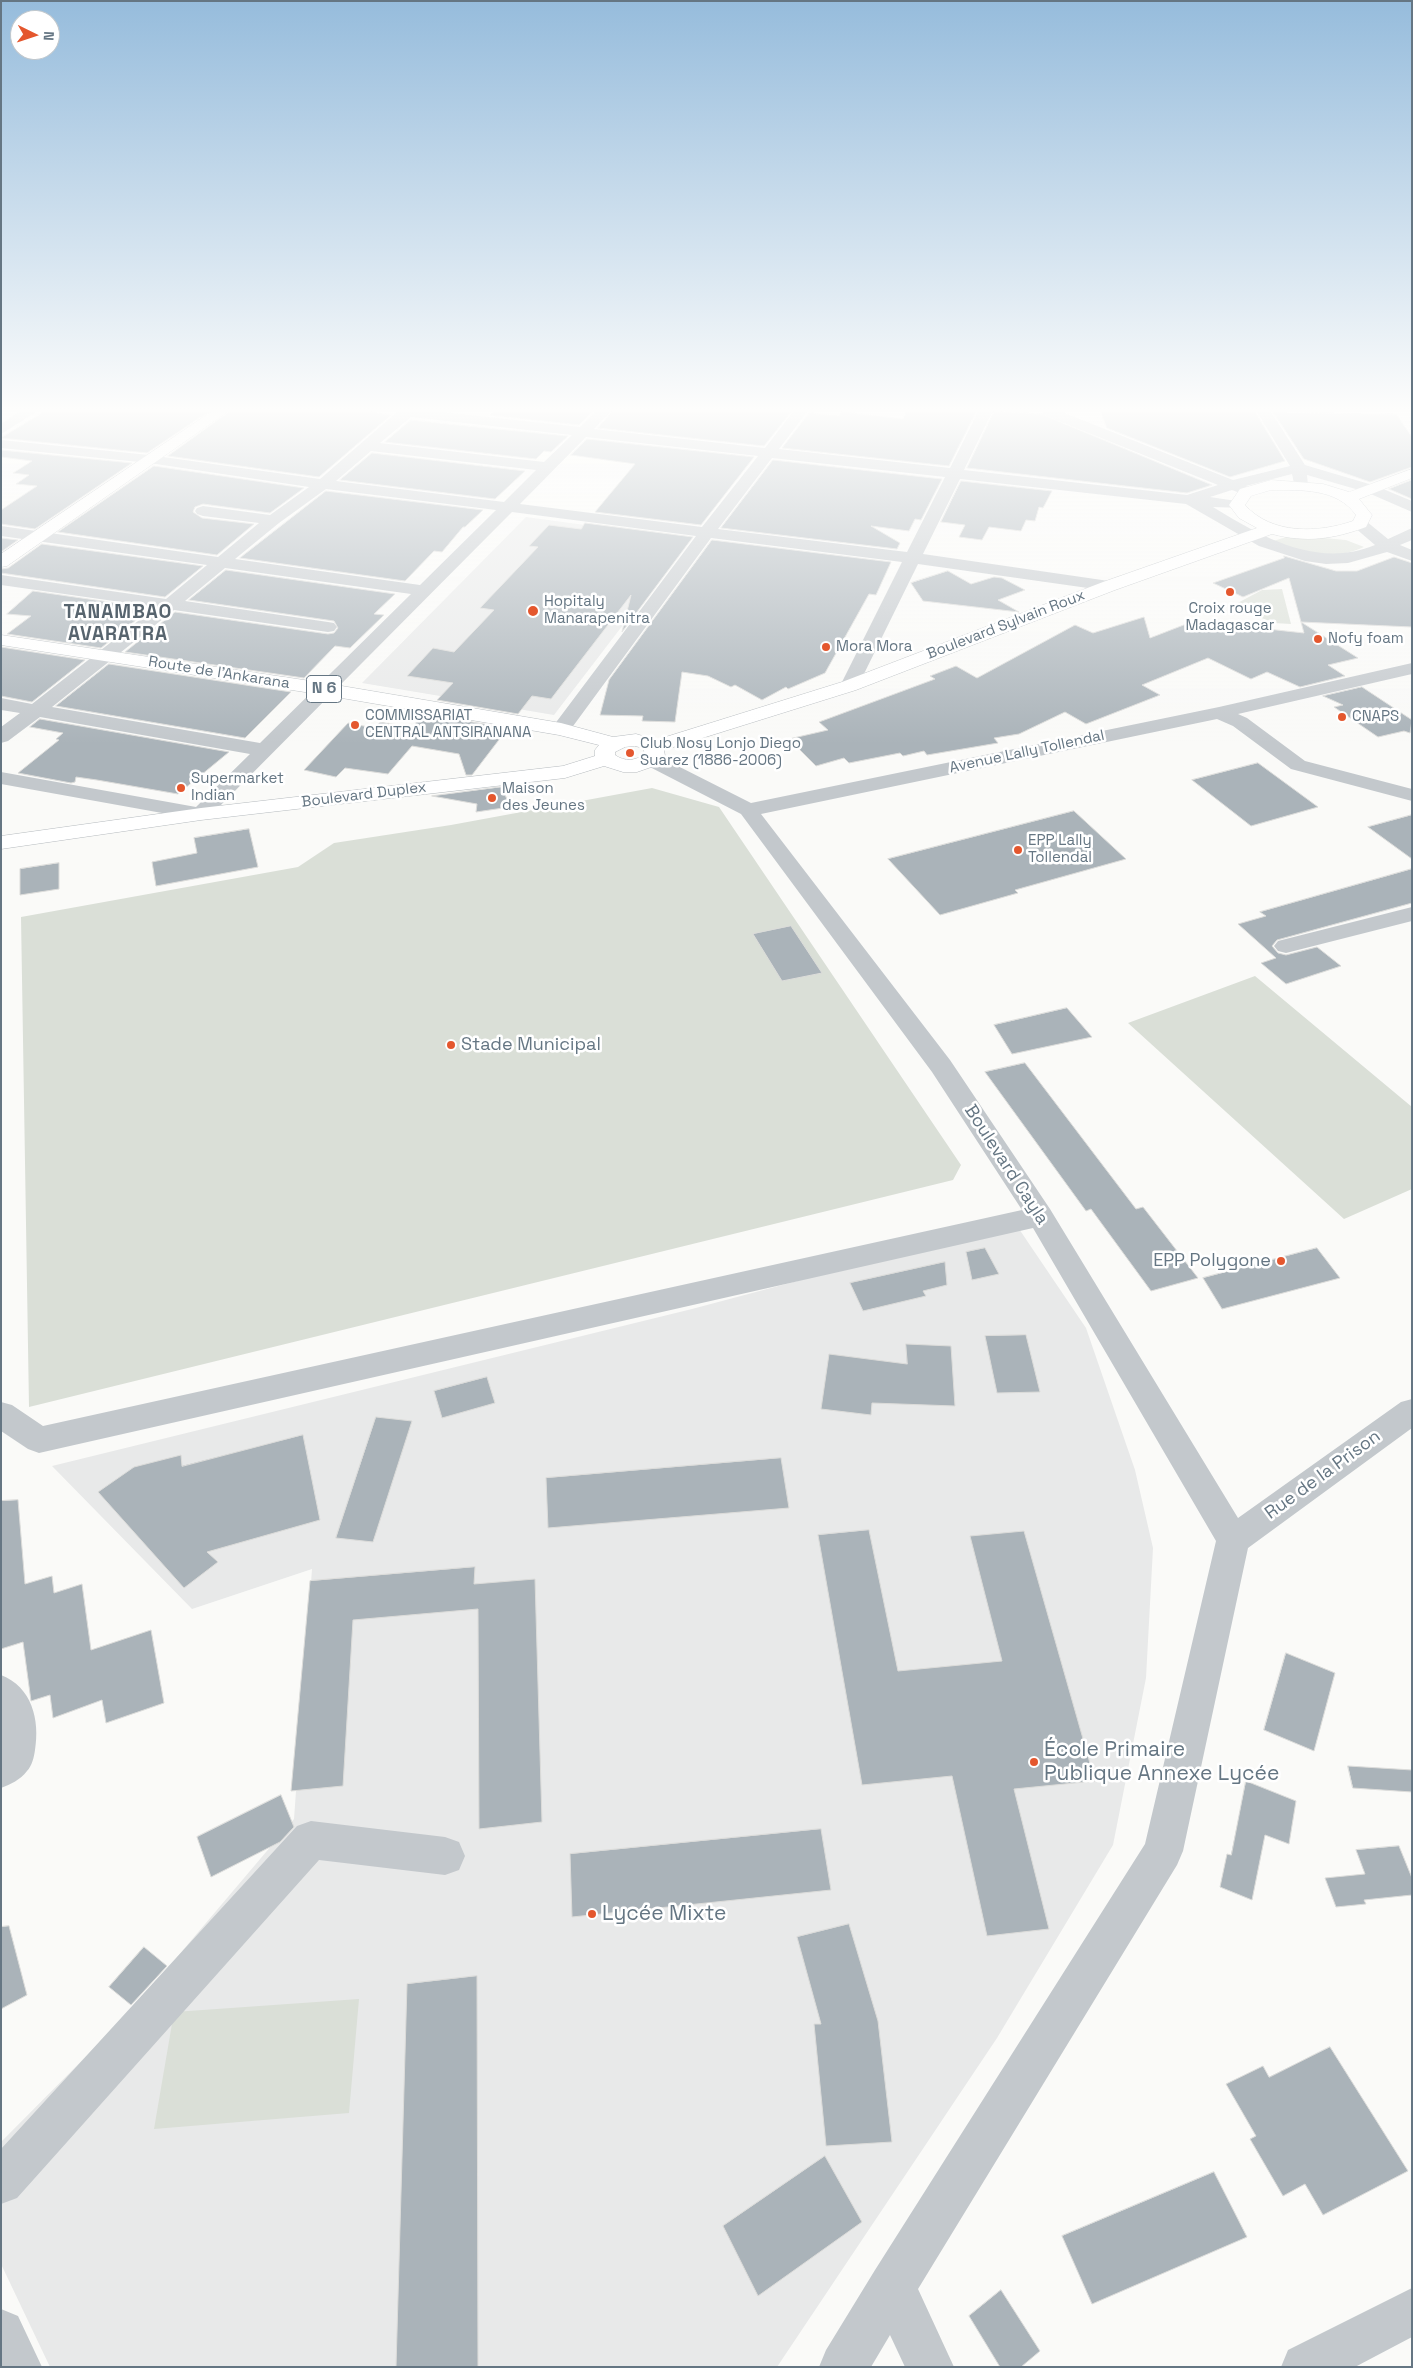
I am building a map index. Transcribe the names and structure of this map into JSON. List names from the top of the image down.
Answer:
{
  "streets": {
    "main road": [
      "Boulevard Sylvain Roux",
      "Route de l'Ankarana",
      "N 6",
      "Boulevard Duplex"
    ],
    "street": ["Avenue Lally Tollendal", "Boulevard Cayla", "Rue de la Prison"]
  },
  "crossings": [
    ["Boulevard Sylvain Roux", "Route de l'Ankarana"],
    ["Route de l'Ankarana", "Boulevard Duplex"],
    ["Avenue Lally Tollendal", "Boulevard Cayla"],
    ["Boulevard Cayla", "Rue de la Prison"]
  ],
  "districts": ["TANAMBAO AVARATRA"],
  "places": [
    "Croix rouge Madagascar",
    "Hopitaly Manarapenitra",
    "Nofy foam",
    "Mora Mora",
    "CNAPS",
    "COMMISSARIAT CENTRAL ANTSIRANANA",
    "Club Nosy Lonjo Diego Suarez (1886-2006)",
    "Supermarket Indian",
    "Maison des Jeunes",
    "EPP Lally Tollendal",
    "Stade Municipal",
    "EPP Polygone",
    "École Primaire Publique Annexe Lycée",
    "Lycée Mixte"
  ],
  "north": "right"
}
